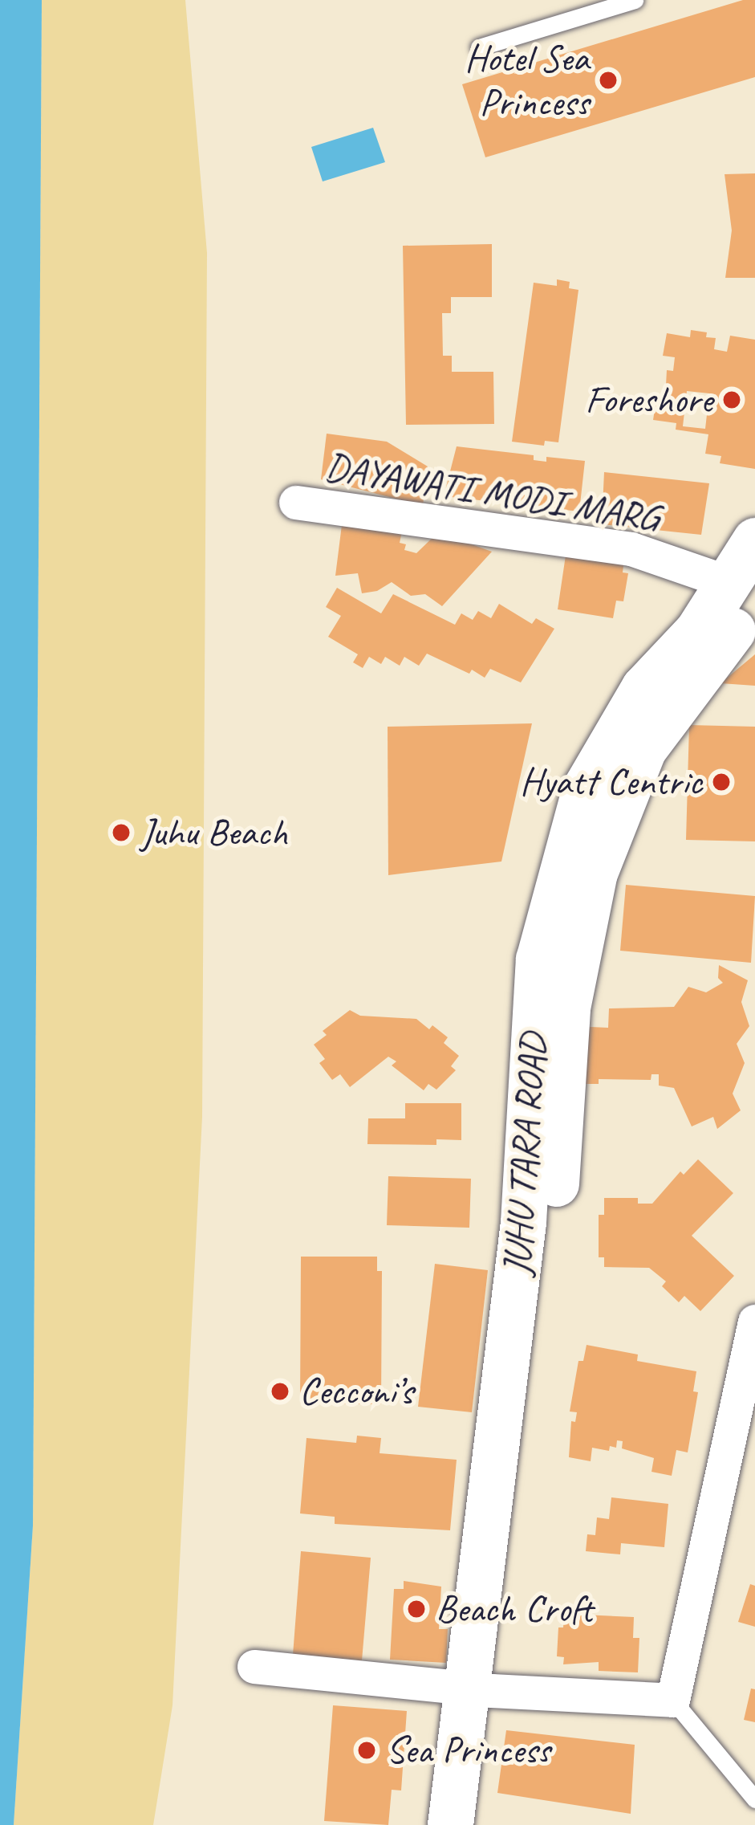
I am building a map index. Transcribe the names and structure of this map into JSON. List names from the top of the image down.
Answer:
{
  "streets": {
    "main road": ["JUHU TARA ROAD"],
    "street": ["DAYAWATI MODI MARG"]
  },
  "crossings": [
    ["DAYAWATI MODI MARG", "JUHU TARA ROAD"]
  ],
  "places": [
    "Hotel Sea Princess",
    "Foreshore",
    "Hyatt Centric",
    "Juhu Beach",
    "Cecconi’s",
    "Beach Croft",
    "Sea Princess"
  ]
}
